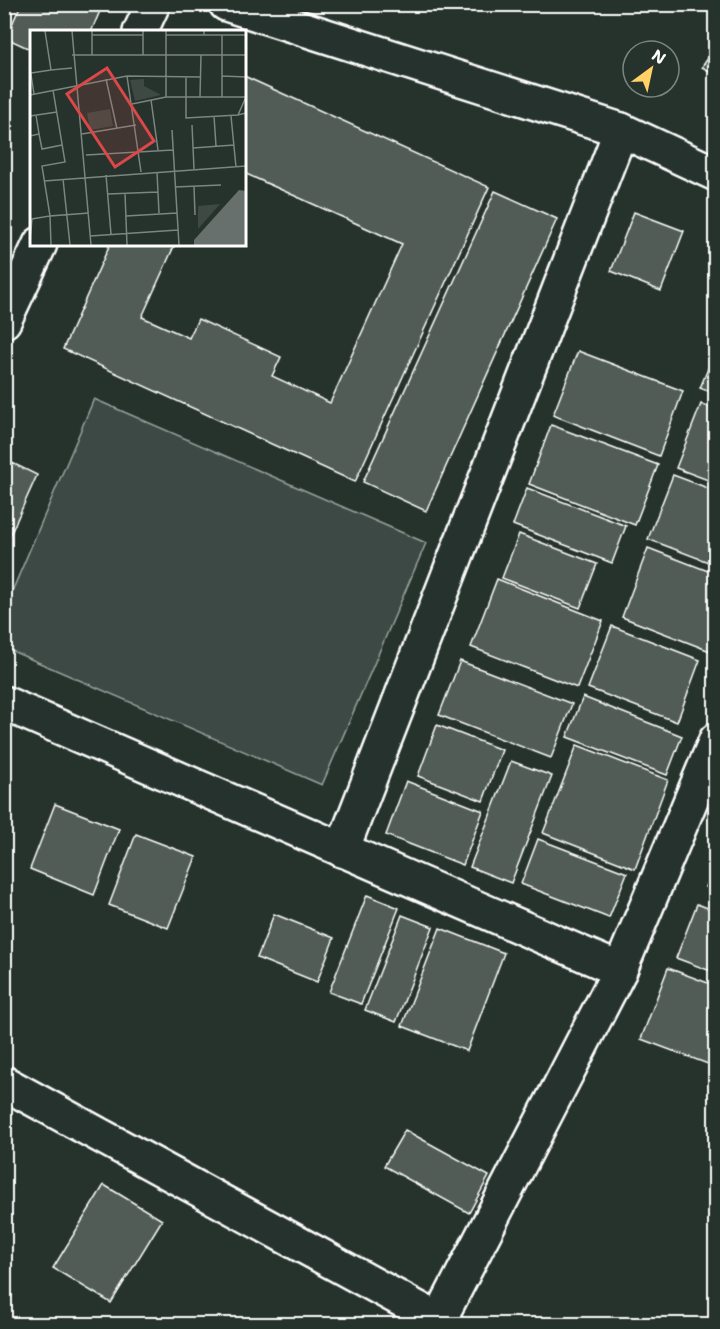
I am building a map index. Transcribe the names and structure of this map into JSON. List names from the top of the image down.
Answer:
{
  "north": "top right"
}
